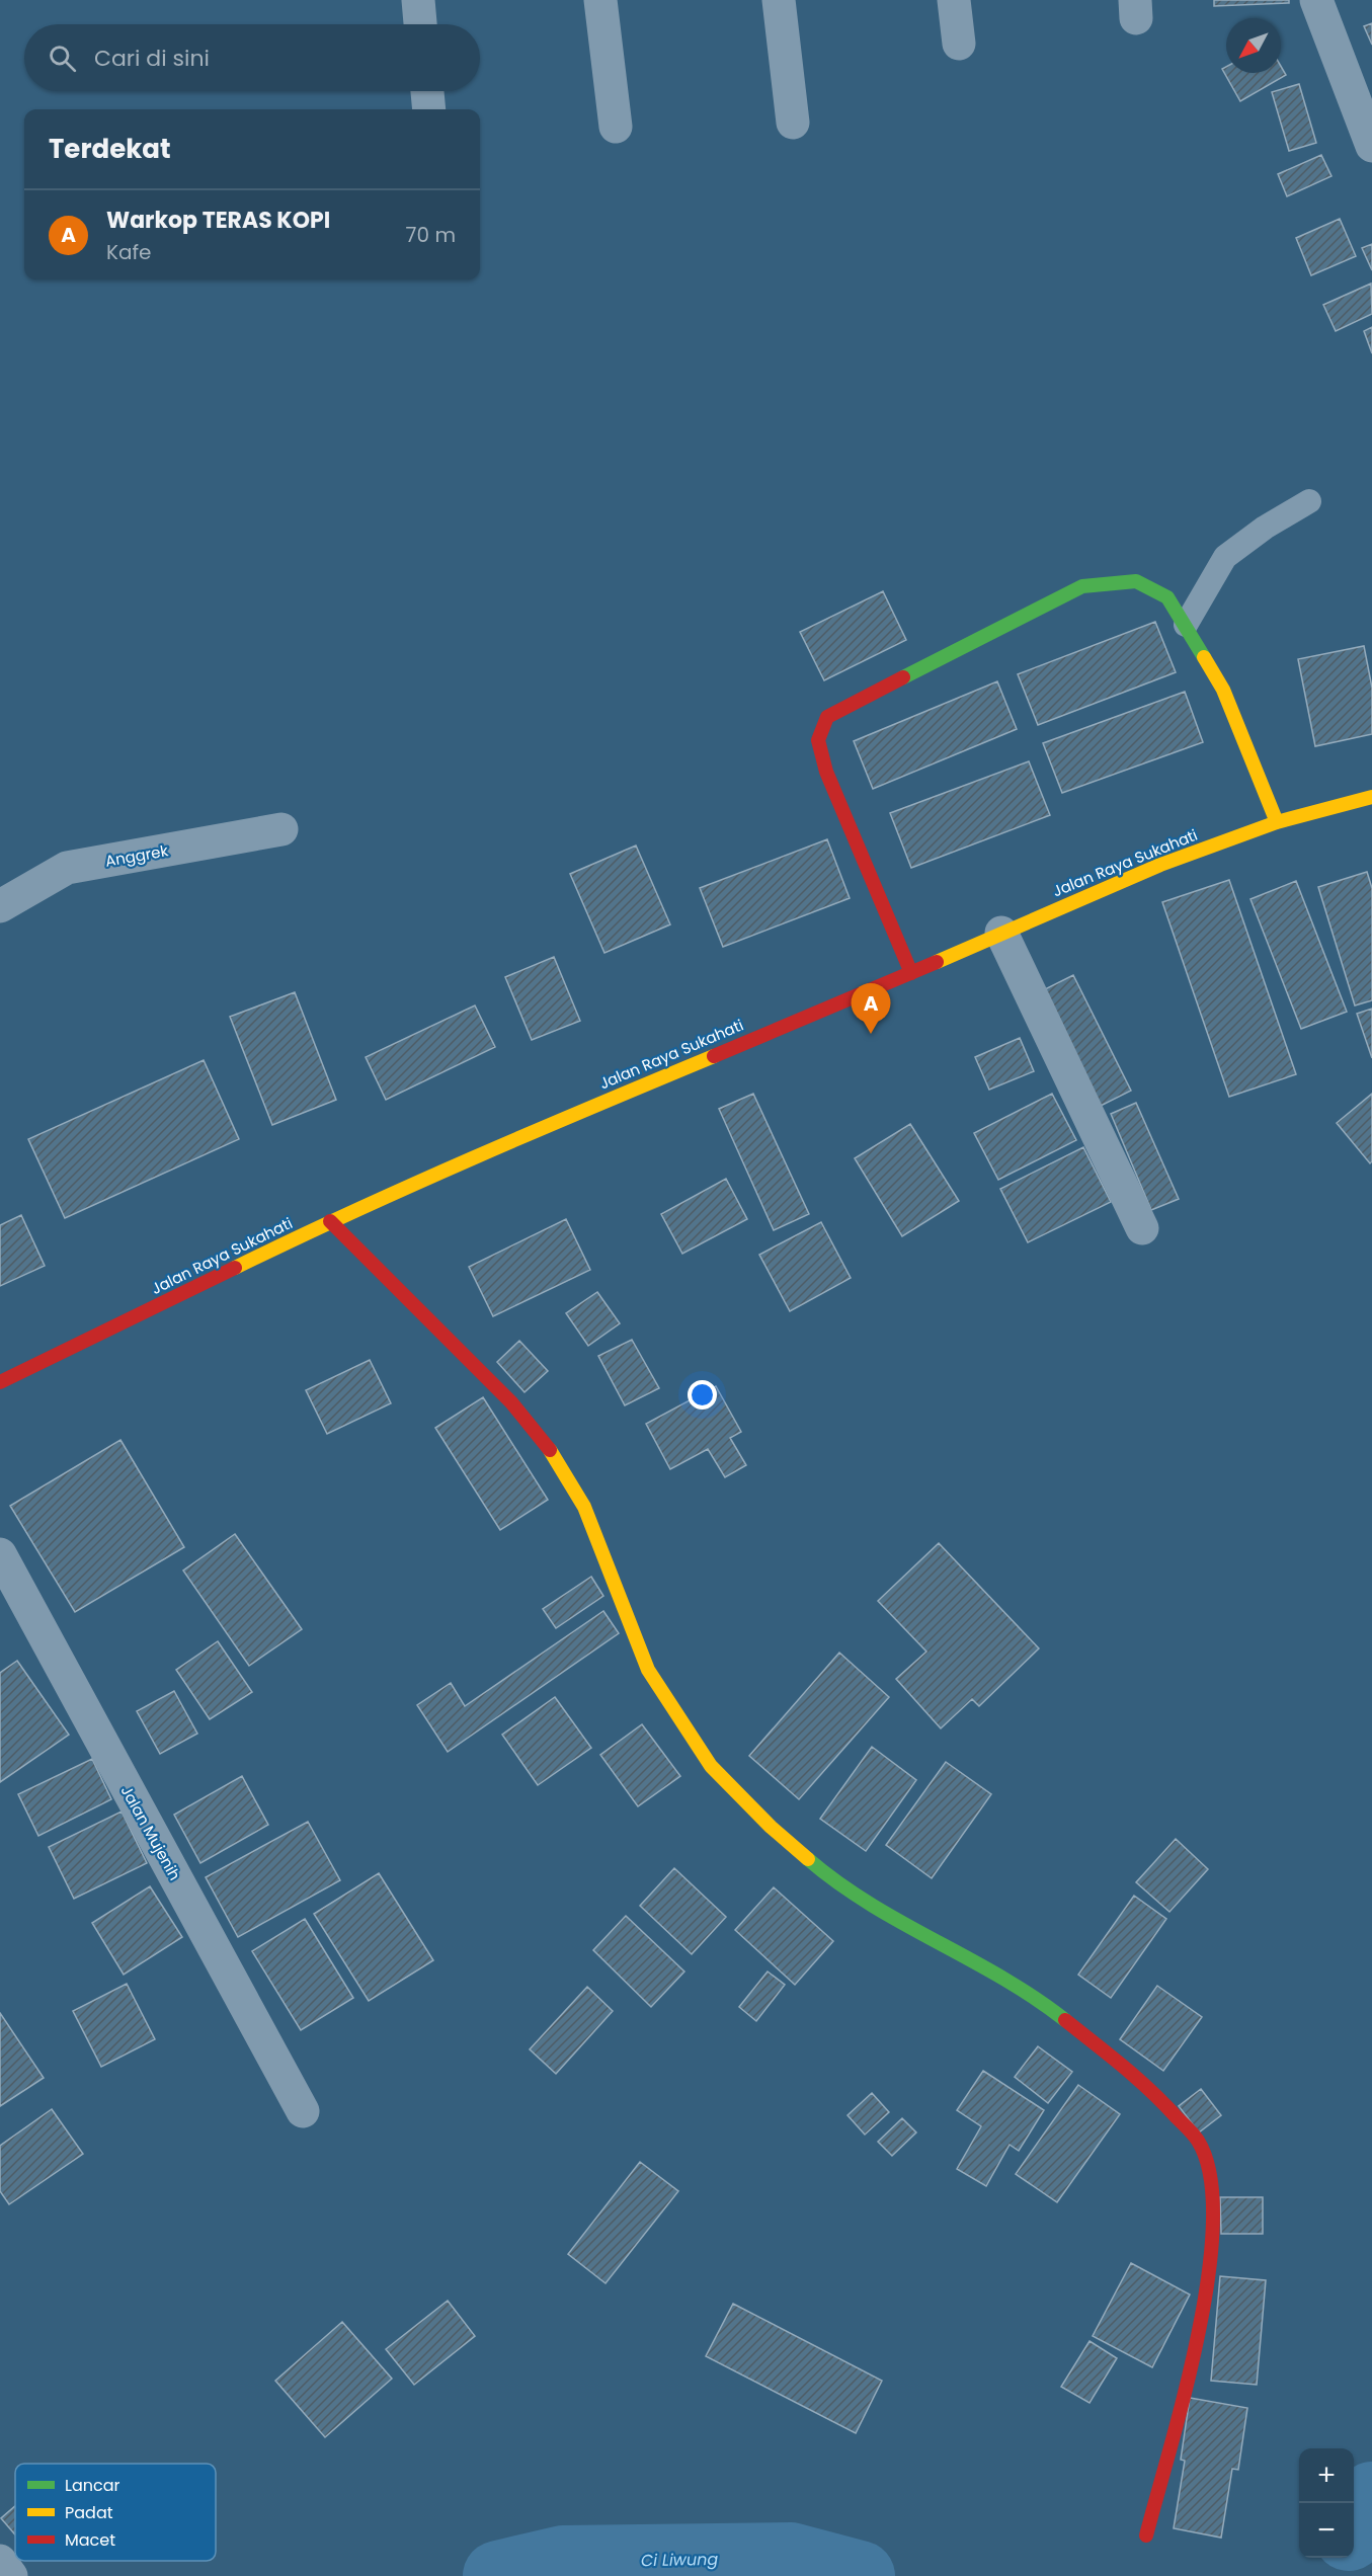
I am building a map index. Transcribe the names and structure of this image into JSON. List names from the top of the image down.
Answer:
{
  "streets": {
    "street": ["Anggrek", "Jalan Raya Sukahati", "Jalan Mujenih"]
  },
  "water": ["Ci Liwung"],
  "legend": ["Lancar", "Padat", "Macet"],
  "north": "bottom left",
  "page": {
    "search": "Cari di sini",
    "heading": "Terdekat",
    "list": [
      {
        "mark": "A",
        "name": "Warkop TERAS KOPI",
        "note": "Kafe",
        "value": "70 m"
      }
    ],
    "pins": "A",
    "map_buttons": ["+", "−"]
  }
}
